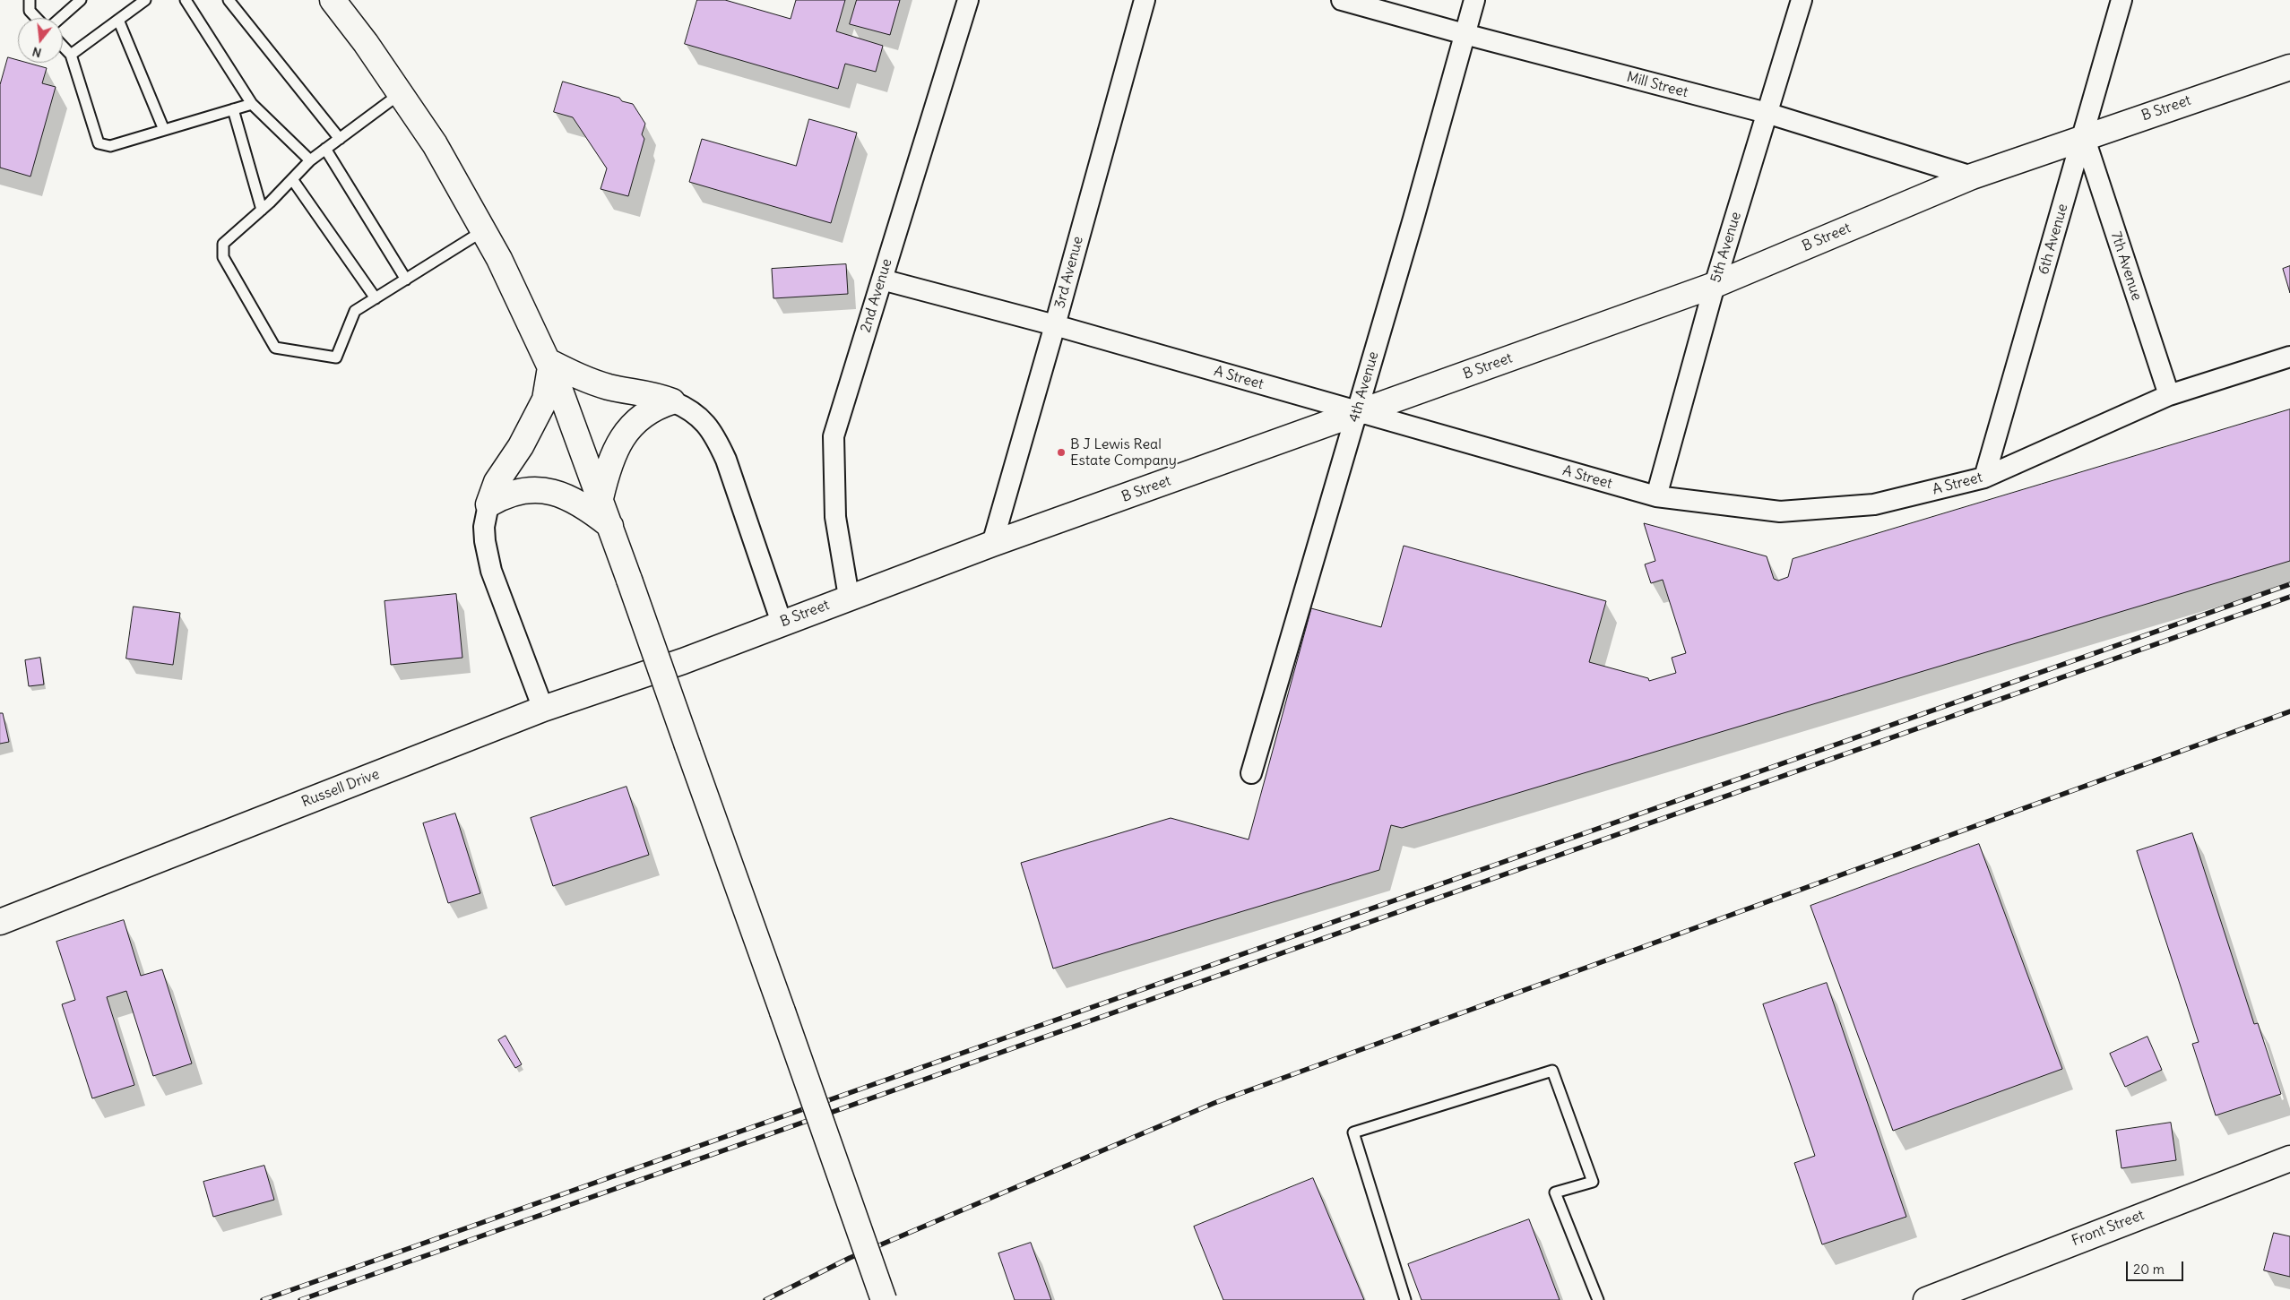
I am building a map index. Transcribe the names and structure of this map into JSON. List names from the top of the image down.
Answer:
{
  "streets": {
    "street": [
      "Mill Street",
      "B Street",
      "6th Avenue",
      "5th Avenue",
      "7th Avenue",
      "3rd Avenue",
      "2nd Avenue",
      "A Street",
      "4th Avenue",
      "Russell Drive",
      "Front Street"
    ]
  },
  "crossings": [
    ["Mill Street", "B Street"],
    ["Mill Street", "5th Avenue"],
    ["Mill Street", "4th Avenue"],
    ["B Street", "6th Avenue"],
    ["B Street", "5th Avenue"],
    ["B Street", "7th Avenue"],
    ["B Street", "3rd Avenue"],
    ["B Street", "2nd Avenue"],
    ["B Street", "A Street"],
    ["B Street", "4th Avenue"],
    ["B Street", "Russell Drive"],
    ["6th Avenue", "7th Avenue"],
    ["6th Avenue", "A Street"],
    ["5th Avenue", "A Street"],
    ["7th Avenue", "A Street"],
    ["3rd Avenue", "A Street"],
    ["2nd Avenue", "A Street"],
    ["A Street", "4th Avenue"]
  ],
  "places": ["B J Lewis Real Estate Company"],
  "scale_bar": "20 m",
  "north": "bottom"
}
